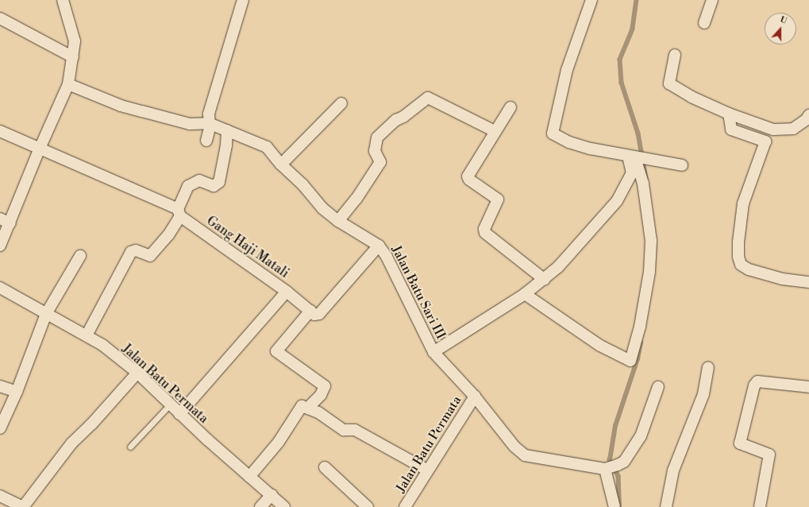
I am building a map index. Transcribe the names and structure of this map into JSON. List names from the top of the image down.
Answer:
{
  "streets": {
    "street": ["Gang Haji Matali", "Jalan Batu Sari III", "Jalan Batu Permata"]
  },
  "crossings": [
    ["Gang Haji Matali", "Jalan Batu Permata"],
    ["Jalan Batu Sari III", "Jalan Batu Permata"]
  ],
  "north": "top"
}
